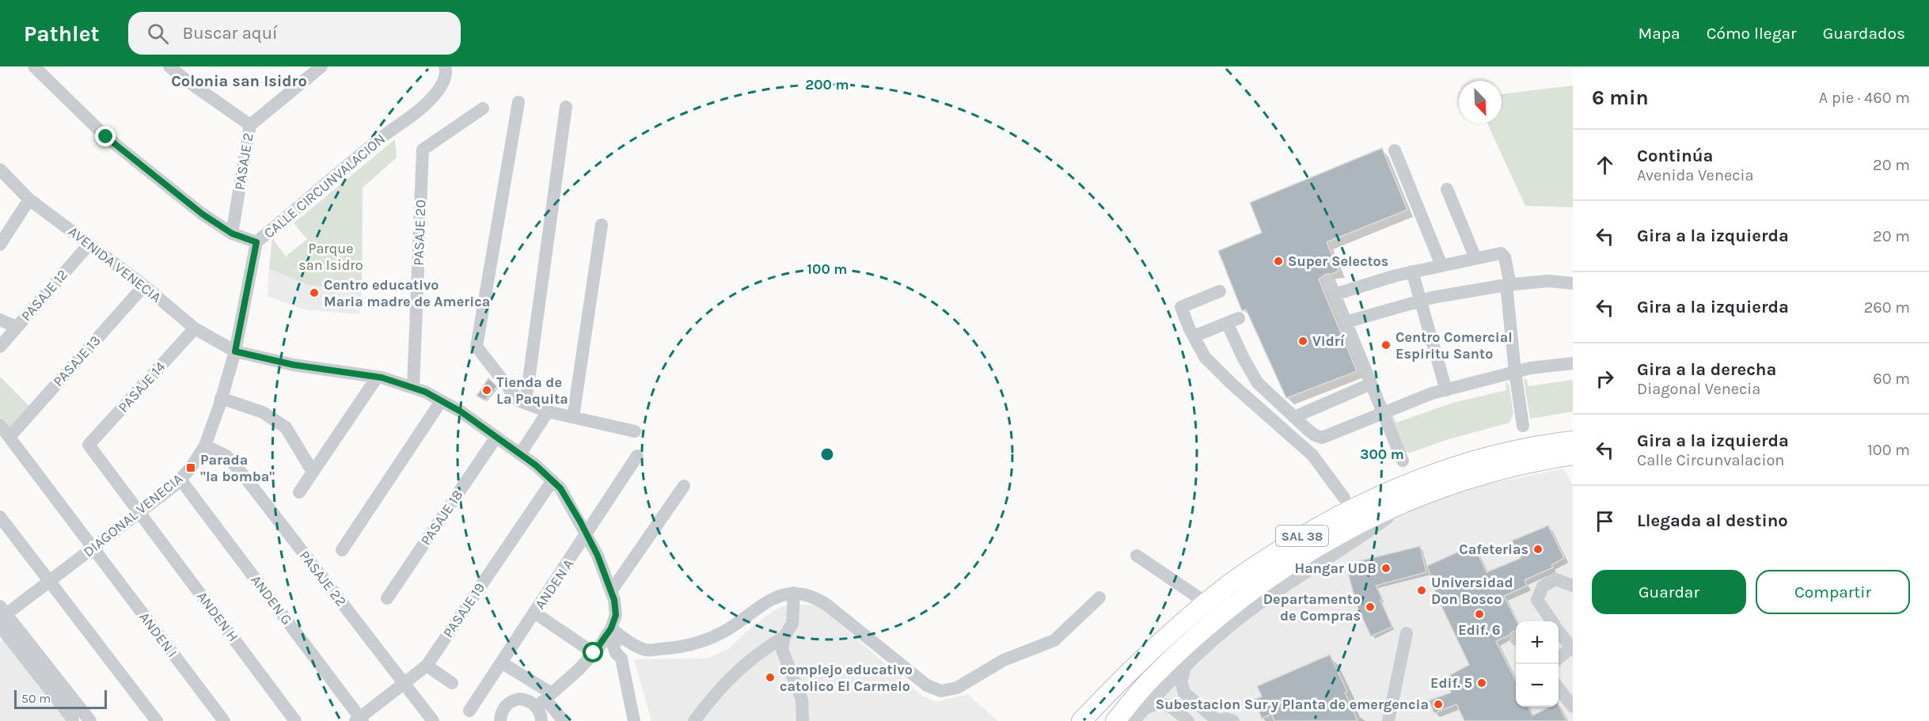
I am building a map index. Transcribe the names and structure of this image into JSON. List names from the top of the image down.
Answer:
{
  "streets": {
    "highway": ["SAL 38"],
    "street": [
      "PASAJE 2",
      "CALLE CIRCUNVALACION",
      "PASAJE 20",
      "AVENIDA VENECIA",
      "PASAJE 12",
      "PASAJE 13",
      "PASAJE 14",
      "DIAGONAL VENECIA",
      "PASAJE 18",
      "PASAJE 22",
      "ANDEN A",
      "ANDEN G",
      "PASAJE 19",
      "ANDEN H",
      "ANDEN I"
    ]
  },
  "crossings": [
    ["PASAJE 2", "CALLE CIRCUNVALACION"],
    ["CALLE CIRCUNVALACION", "DIAGONAL VENECIA"],
    ["PASAJE 20", "AVENIDA VENECIA"],
    ["AVENIDA VENECIA", "PASAJE 12"],
    ["AVENIDA VENECIA", "PASAJE 13"],
    ["AVENIDA VENECIA", "PASAJE 14"],
    ["AVENIDA VENECIA", "DIAGONAL VENECIA"],
    ["AVENIDA VENECIA", "PASAJE 18"],
    ["AVENIDA VENECIA", "ANDEN A"],
    ["AVENIDA VENECIA", "PASAJE 19"],
    ["PASAJE 13", "ANDEN I"],
    ["PASAJE 14", "ANDEN H"],
    ["DIAGONAL VENECIA", "PASAJE 22"],
    ["DIAGONAL VENECIA", "ANDEN G"],
    ["DIAGONAL VENECIA", "ANDEN H"],
    ["DIAGONAL VENECIA", "ANDEN I"],
    ["PASAJE 22", "PASAJE 19"],
    ["ANDEN G", "PASAJE 19"]
  ],
  "districts": ["Colonia san Isidro"],
  "parks": ["Parque san Isidro"],
  "places": {
    "other": [
      "Super Selectos",
      "Centro educativo Maria madre de America",
      "Vidrí",
      "Centro Comercial Espiritu Santo",
      "Tienda de La Paquita",
      "Cafeterias",
      "Hangar UDB",
      "Universidad Don Bosco",
      "Departamento de Compras",
      "Edif. 6",
      "complejo educativo catolico El Carmelo",
      "Edif. 5",
      "Subestacion Sur y Planta de emergencia"
    ],
    "transit": ["Parada \"la bomba\""]
  },
  "scale_bar": "50 m",
  "north": "bottom right",
  "page": {
    "header": "Pathlet",
    "search": "Buscar aquí",
    "nav": ["Mapa", "Cómo llegar", "Guardados"],
    "heading": ["6 min", "A pie · 460 m"],
    "list": [
      ["Continúa", "Avenida Venecia", "20 m"],
      ["Gira a la izquierda", "20 m"],
      ["Gira a la izquierda", "260 m"],
      ["Gira a la derecha", "Diagonal Venecia", "60 m"],
      ["Gira a la izquierda", "Calle Circunvalacion", "100 m"],
      "Llegada al destino"
    ],
    "buttons": ["Guardar", "Compartir"],
    "map_buttons": ["+", "−"],
    "scale": "50 m"
  },
  "rings": ["200 m", "100 m", "300 m"]
}
